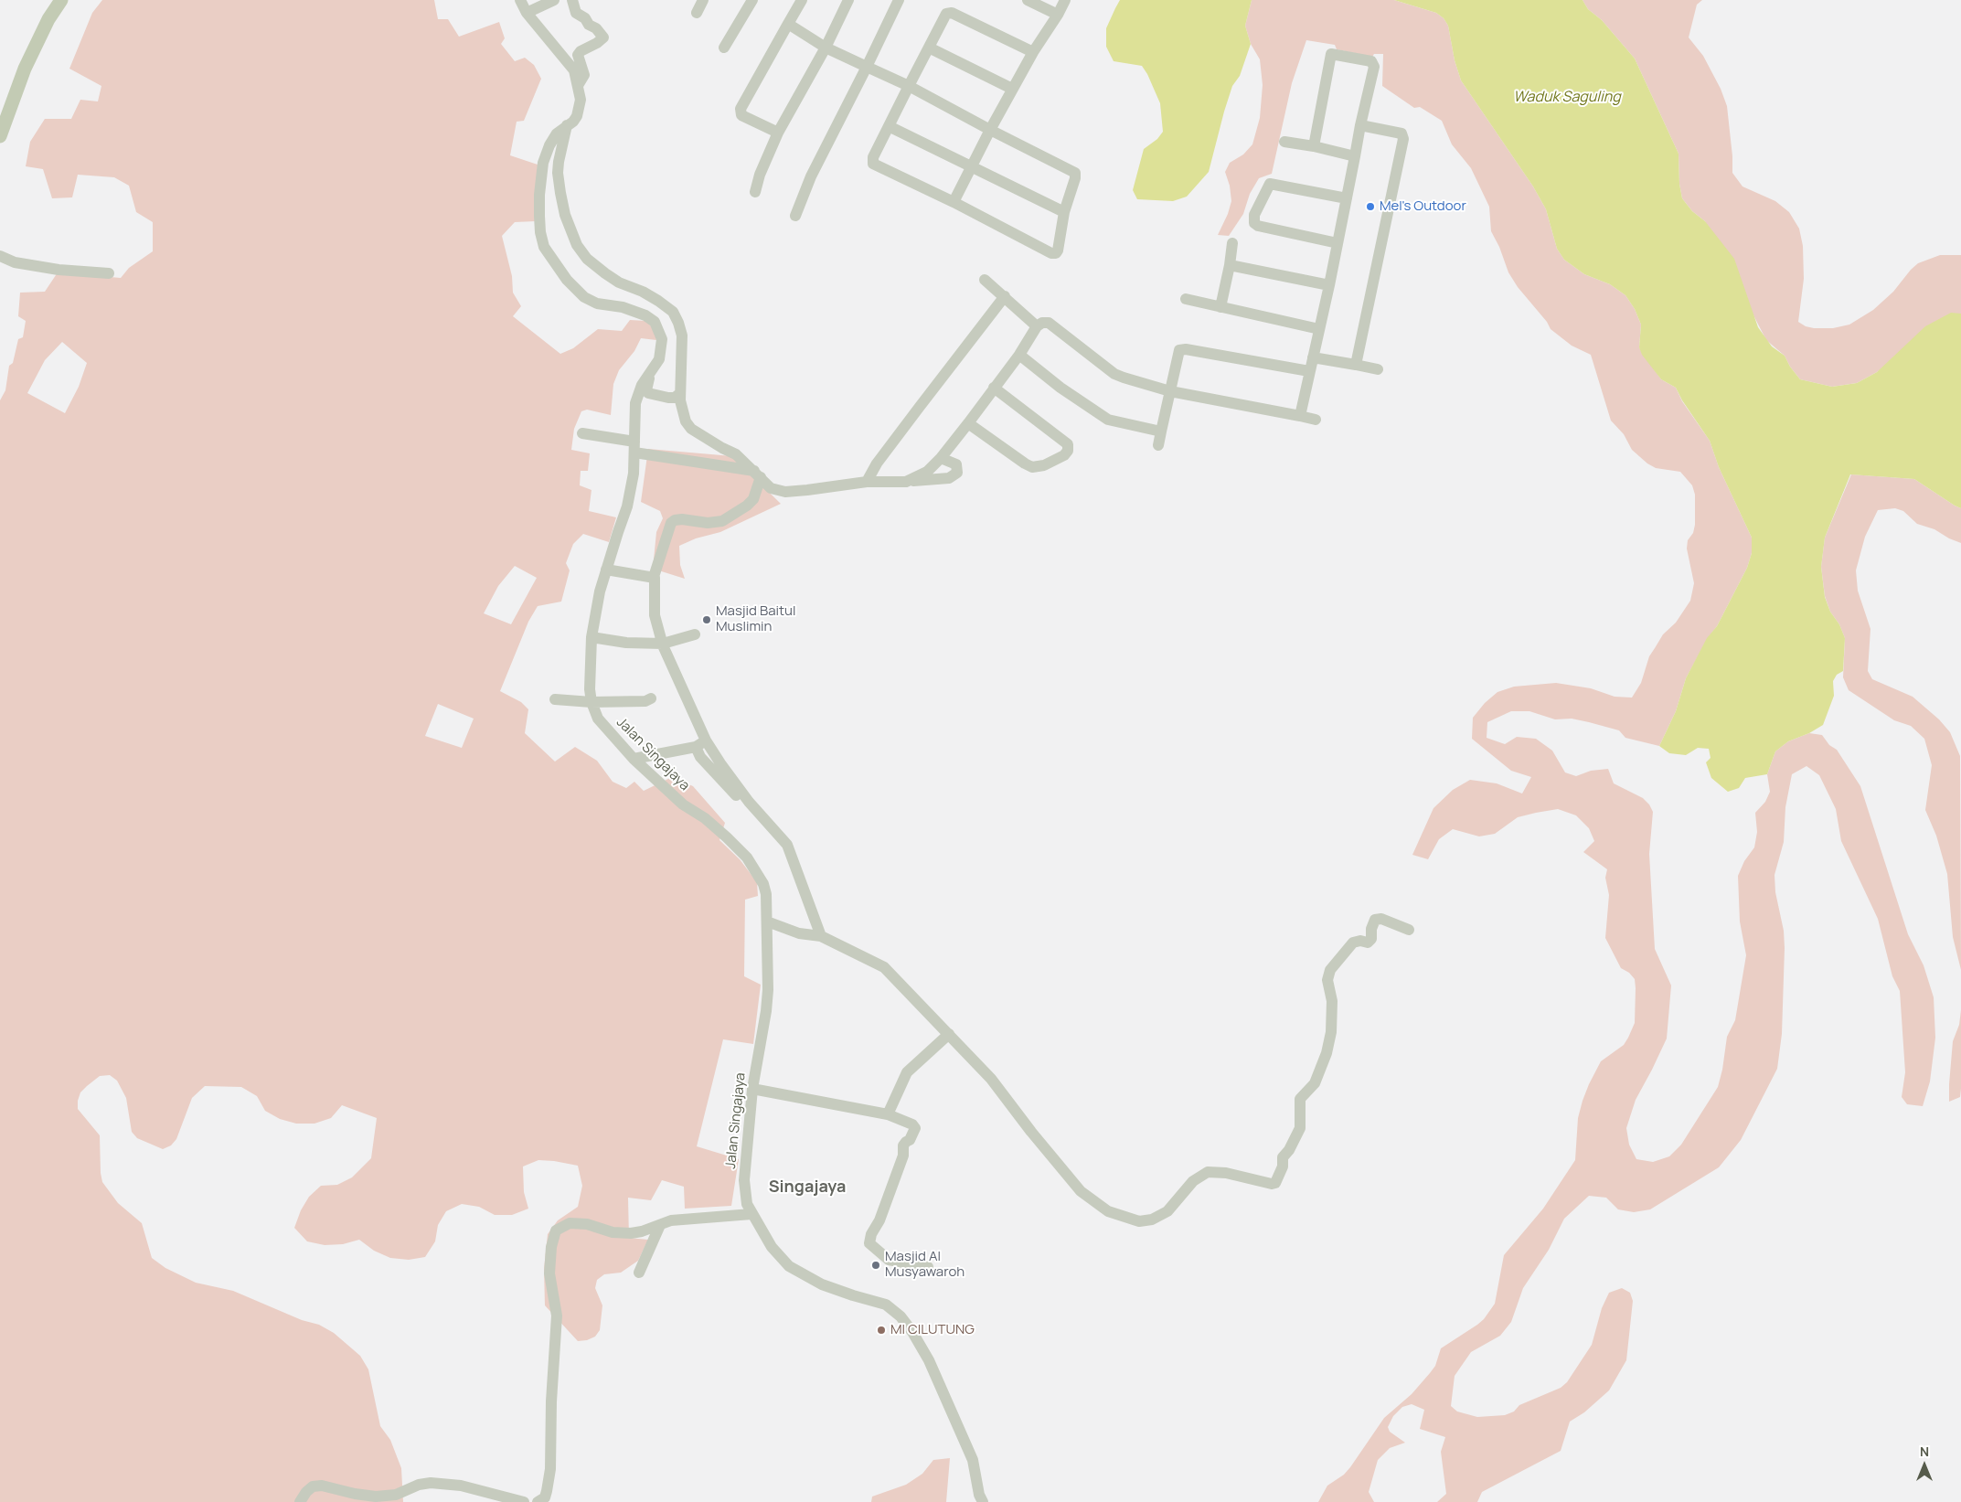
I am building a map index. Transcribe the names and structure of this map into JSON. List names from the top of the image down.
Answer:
{
  "streets": {
    "street": ["Jalan Singajaya"]
  },
  "districts": ["Singajaya"],
  "water": ["Waduk Saguling"],
  "places": [
    "Mel's Outdoor",
    "Masjid Baitul Muslimin",
    "Masjid Al Musyawaroh",
    "MI CILUTUNG"
  ],
  "north": "top"
}
